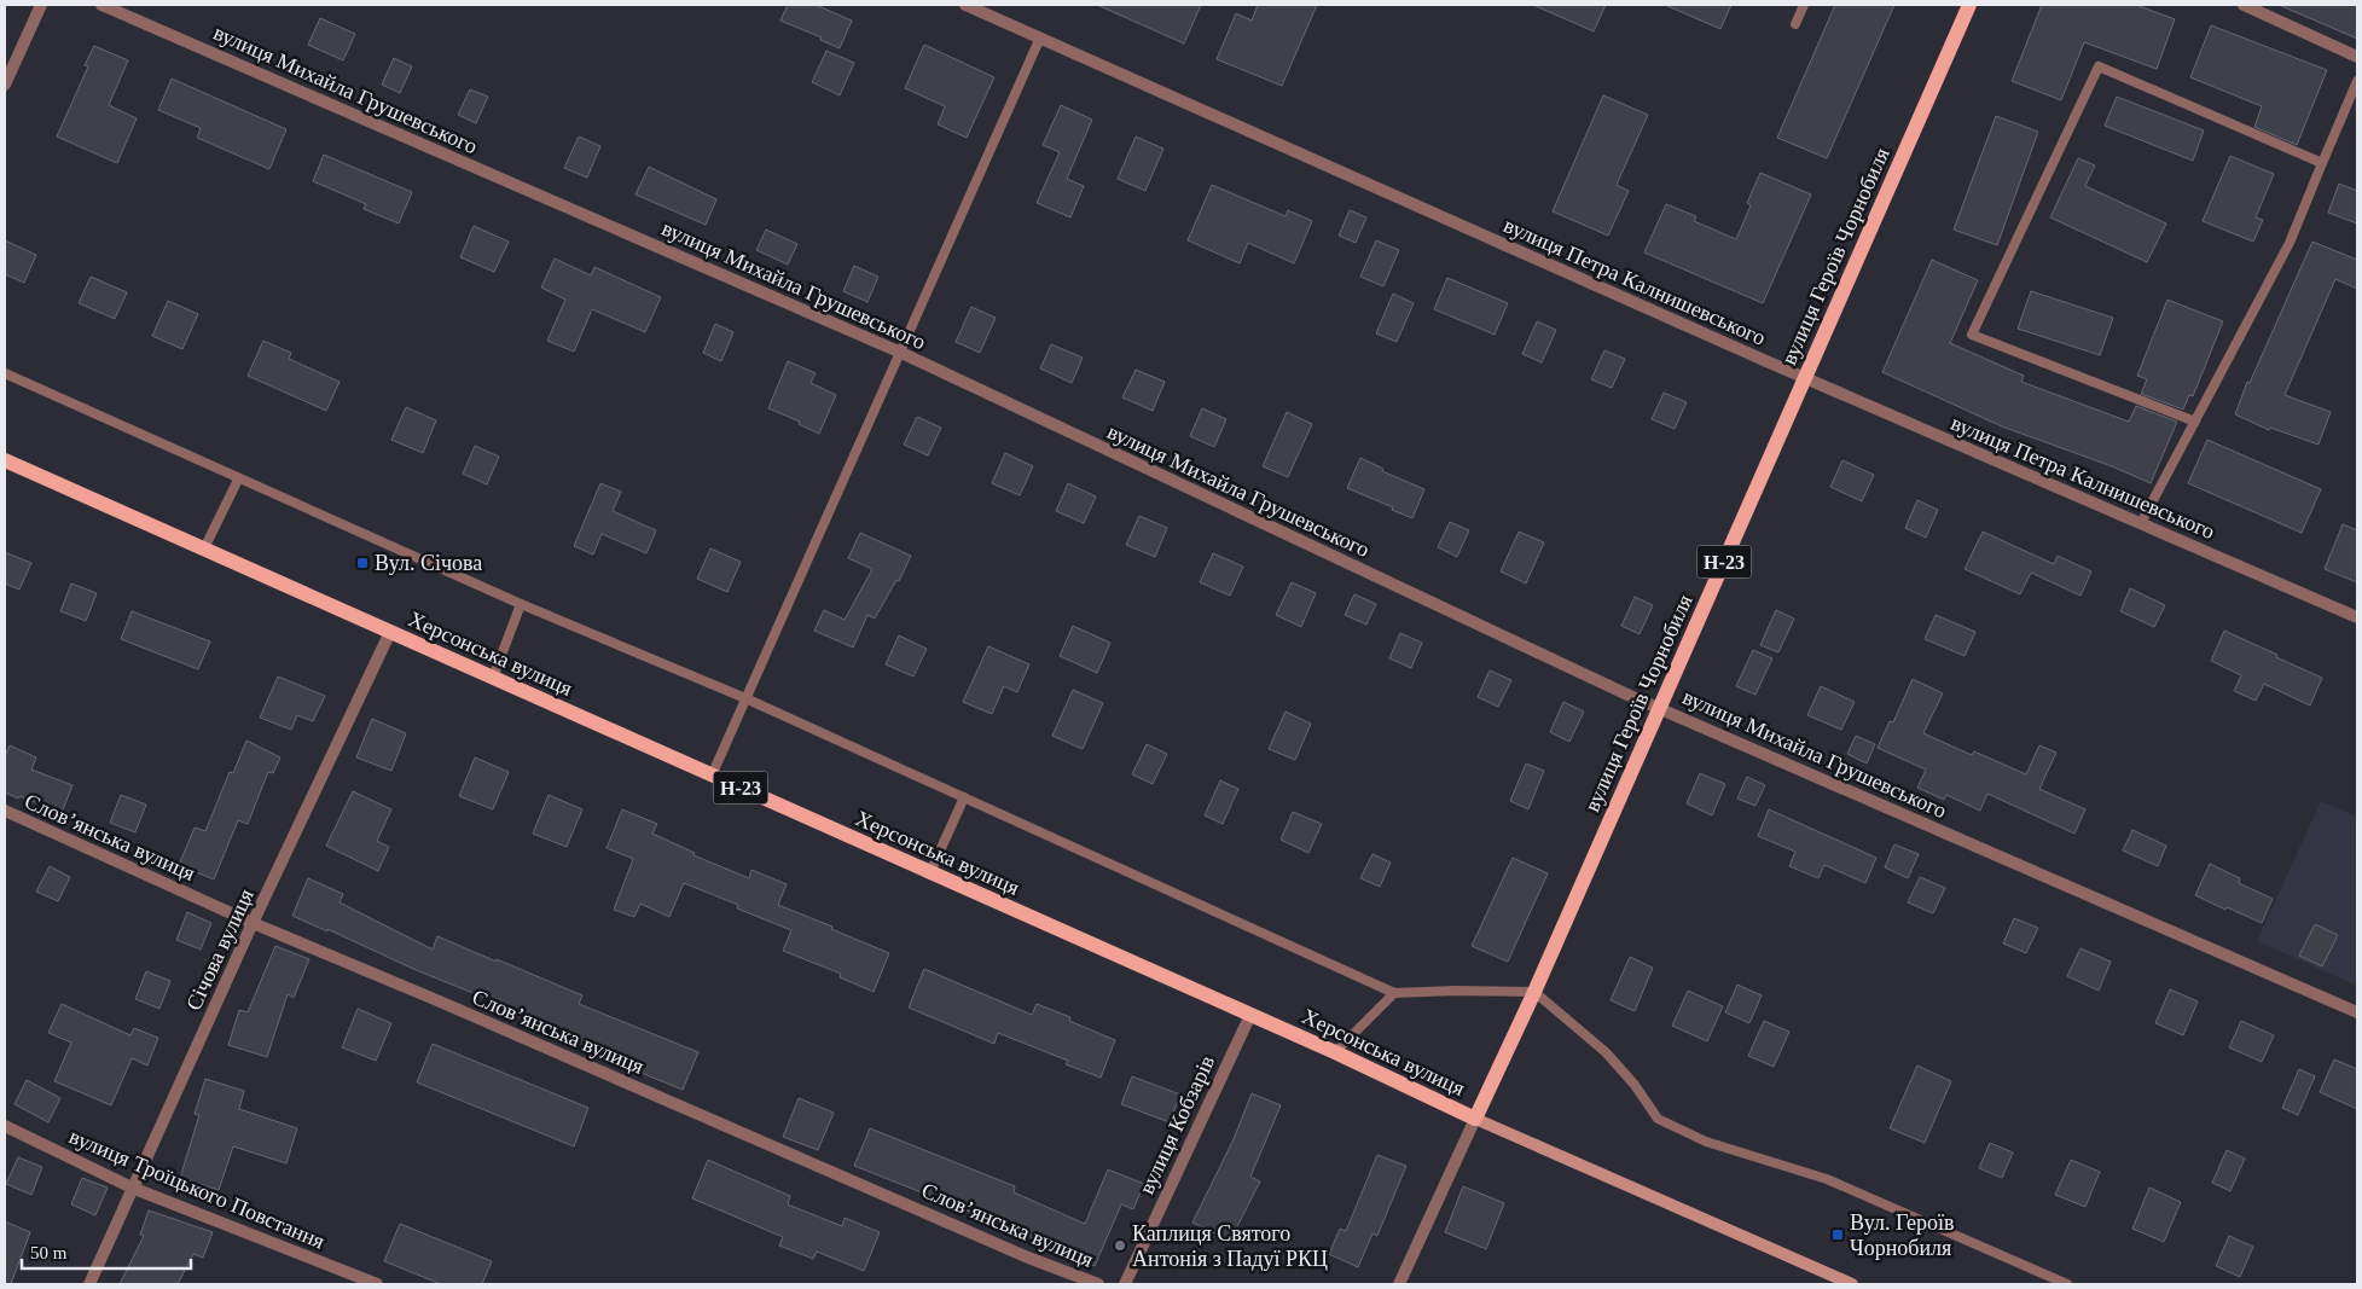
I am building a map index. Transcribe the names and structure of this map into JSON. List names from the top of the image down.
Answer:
{
  "streets": {
    "main road": ["вулиця Героїв Чорнобиля", "Н-23", "Херсонська вулиця"],
    "street": [
      "вулиця Михайла Грушевського",
      "вулиця Петра Калнишевського",
      "Словʼянська вулиця",
      "Січова вулиця",
      "вулиця Кобзарів",
      "вулиця Троїцького Повстання"
    ]
  },
  "crossings": [
    ["вулиця Михайла Грушевського", "вулиця Героїв Чорнобиля"],
    ["вулиця Героїв Чорнобиля", "вулиця Петра Калнишевського"],
    ["вулиця Героїв Чорнобиля", "Херсонська вулиця"],
    ["Херсонська вулиця", "Січова вулиця"],
    ["Херсонська вулиця", "вулиця Кобзарів"],
    ["Словʼянська вулиця", "Січова вулиця"],
    ["Січова вулиця", "вулиця Троїцького Повстання"]
  ],
  "places": {
    "transit": ["Вул. Січова", "Вул. Героїв Чорнобиля"],
    "other": ["Каплиця Святого Антонія з Падуї РКЦ"]
  },
  "scale_bar": "50 m"
}
